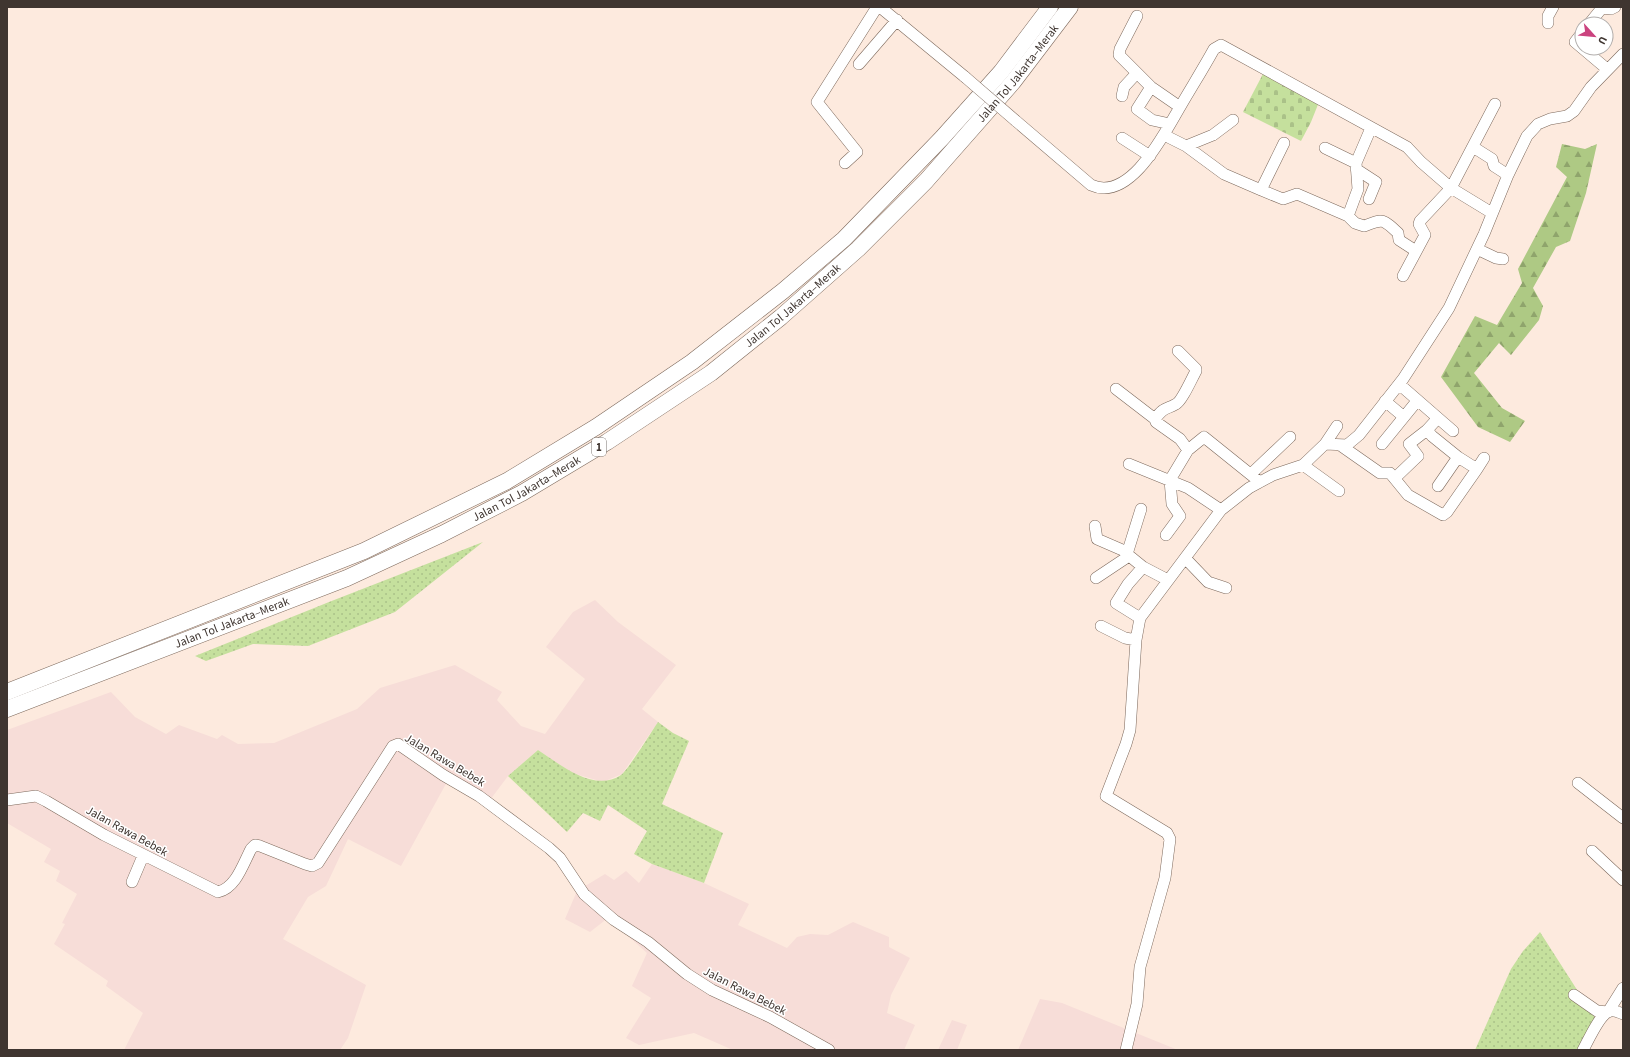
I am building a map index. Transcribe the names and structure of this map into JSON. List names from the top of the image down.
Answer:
{
  "streets": {
    "highway": ["Jalan Tol Jakarta–Merak", "1"],
    "street": ["Jalan Rawa Bebek"]
  },
  "north": "bottom right"
}
